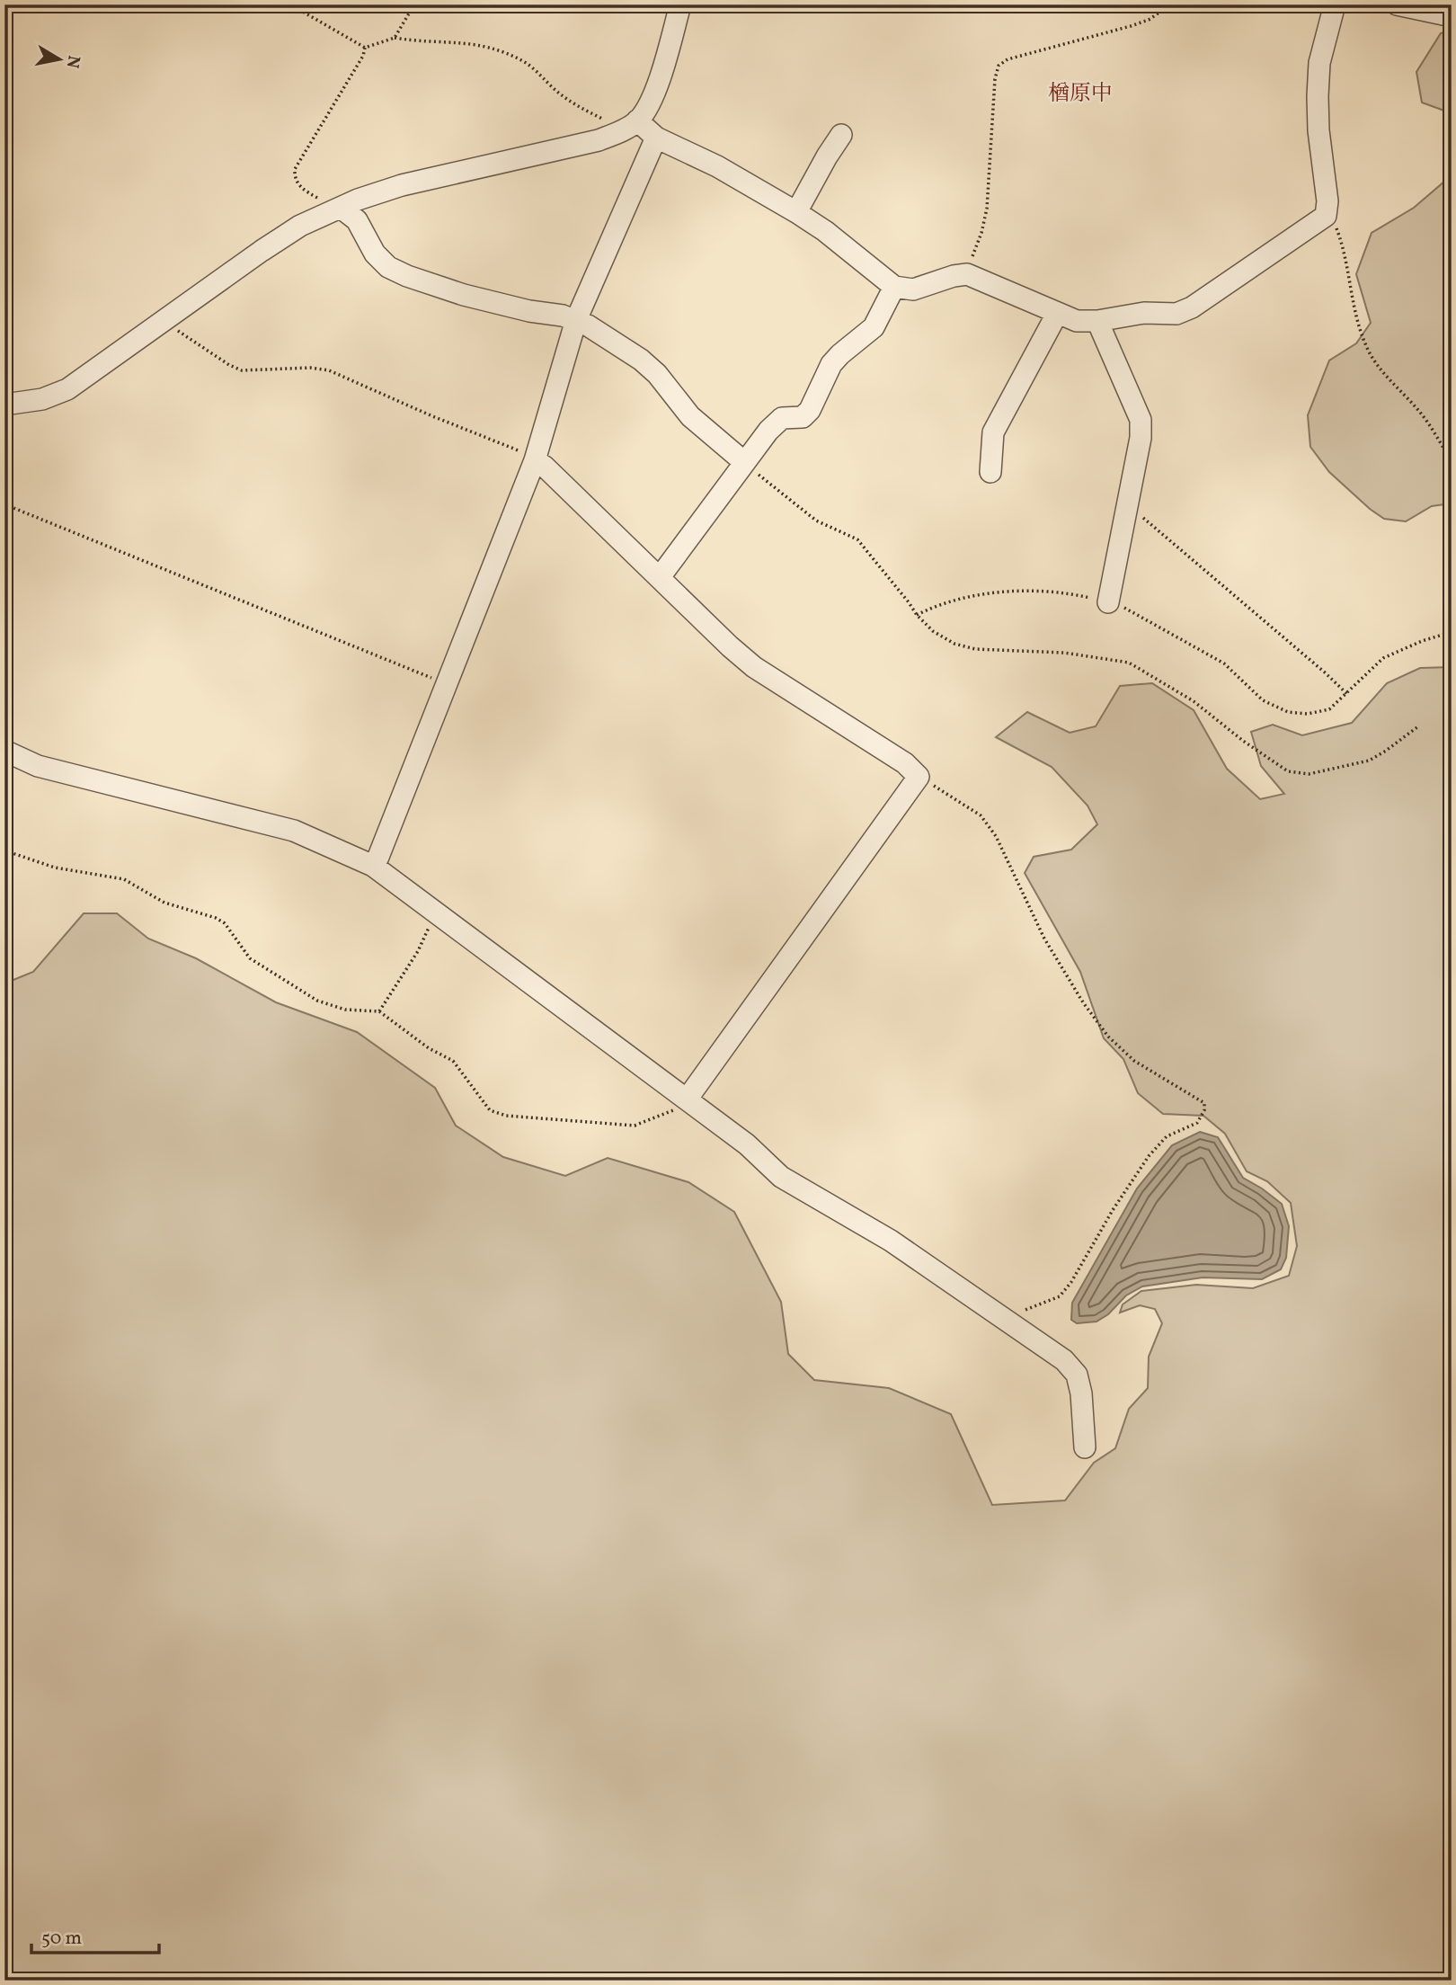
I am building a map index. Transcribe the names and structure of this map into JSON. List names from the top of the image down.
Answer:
{
  "districts": ["楢原中"],
  "scale_bar": "50 m",
  "north": "right"
}
